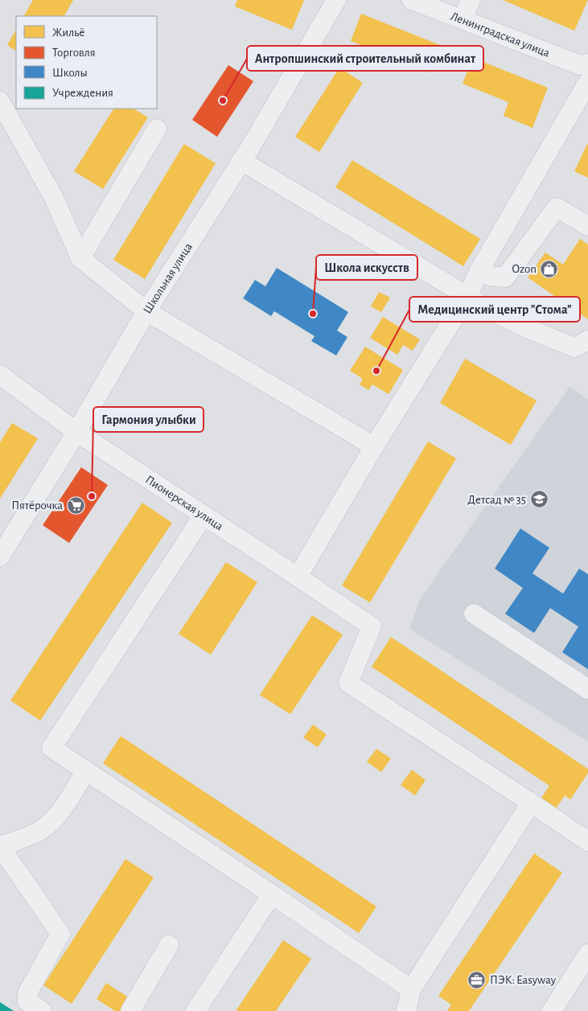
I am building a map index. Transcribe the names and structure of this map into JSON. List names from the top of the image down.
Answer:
{
  "streets": {
    "street": ["Ленинградская улица", "Школьная улица", "Пионерская улица"]
  },
  "crossings": [
    ["Школьная улица", "Пионерская улица"]
  ],
  "places": {
    "other": [
      "Антропшинский строительный комбинат",
      "Школа искусств",
      "Медицинский центр \"Стома\"",
      "Гармония улыбки"
    ],
    "shop": ["Ozon"],
    "school or university": ["Детсад № 35"],
    "supermarket": ["Пятёрочка"],
    "office": ["ПЭК: Easyway"]
  },
  "legend": [
    "Жильё",
    "Торговля",
    "Школы",
    "Учреждения"
  ]
}
